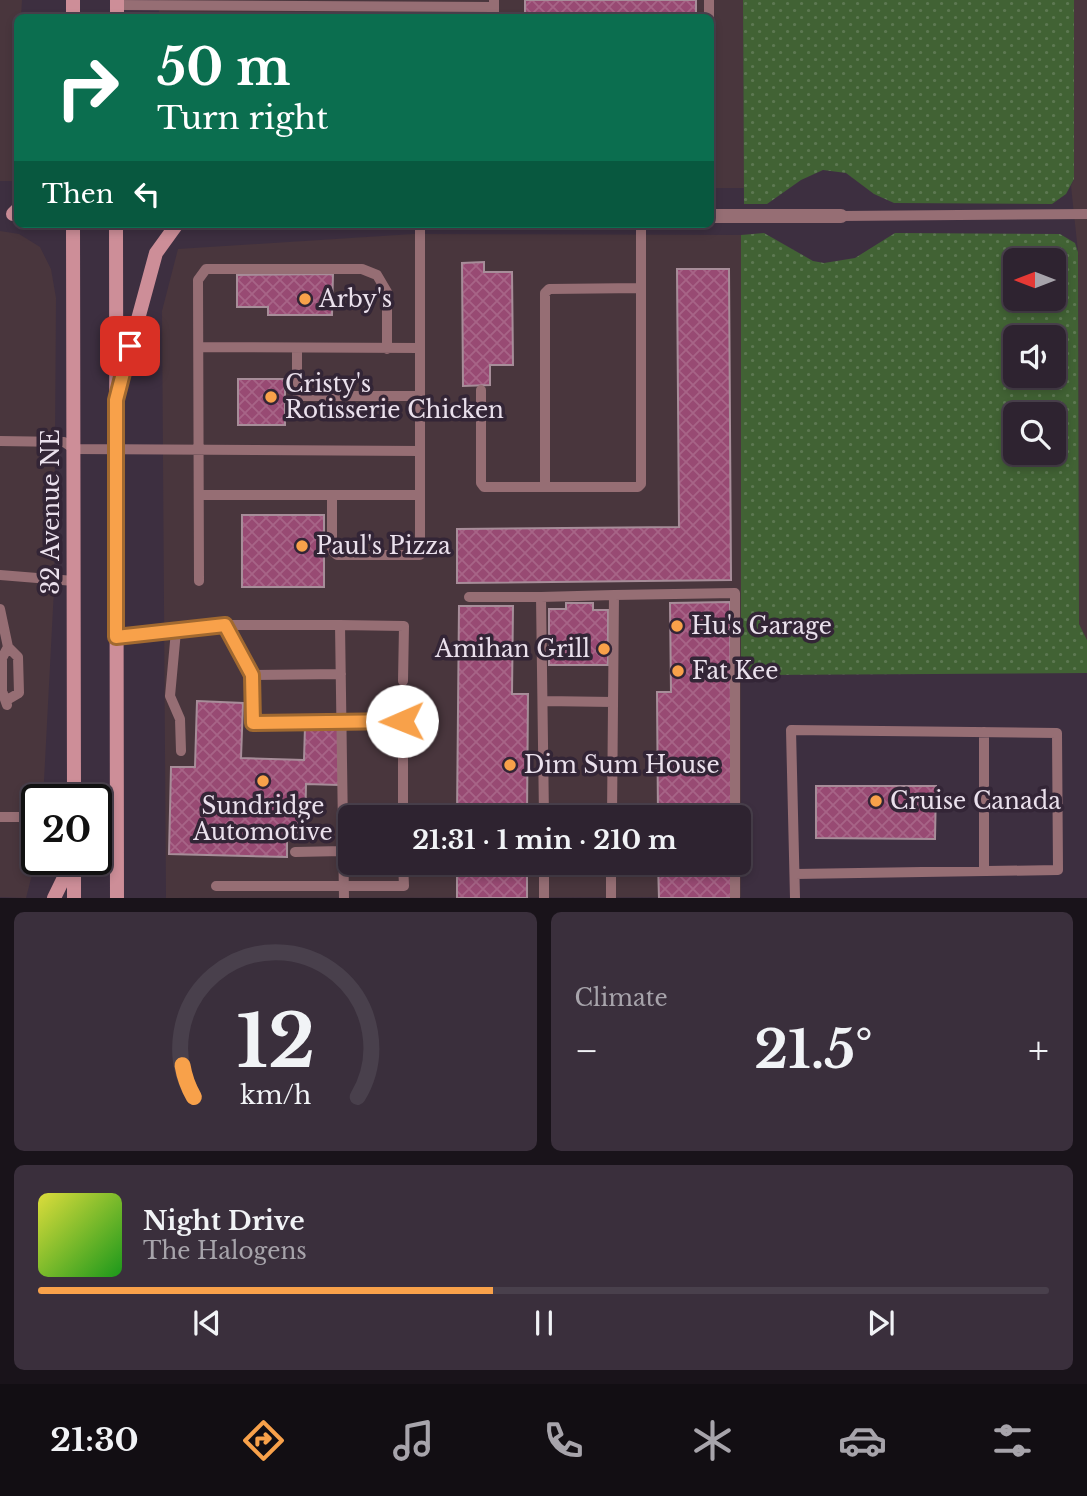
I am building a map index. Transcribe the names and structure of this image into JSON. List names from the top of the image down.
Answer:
{
  "streets": {
    "main road": ["32 Avenue NE"]
  },
  "places": [
    "Arby's",
    "Cristy's Rotisserie Chicken",
    "Paul's Pizza",
    "Hu's Garage",
    "Amihan Grill",
    "Fat Kee",
    "Dim Sum House",
    "Sundridge Automotive",
    "Cruise Canada"
  ],
  "north": "left",
  "page": {
    "turn": ["50 m", "Turn right"],
    "then": "Then",
    "limit": "20",
    "trip": "21:31 · 1 min · 210 m",
    "tile": "Climate",
    "heat": ["−", "21.5°", "+"],
    "song": ["Night Drive", "The Halogens"],
    "tabs": "21:30",
    "gauge": ["12", "km/h"]
  }
}
